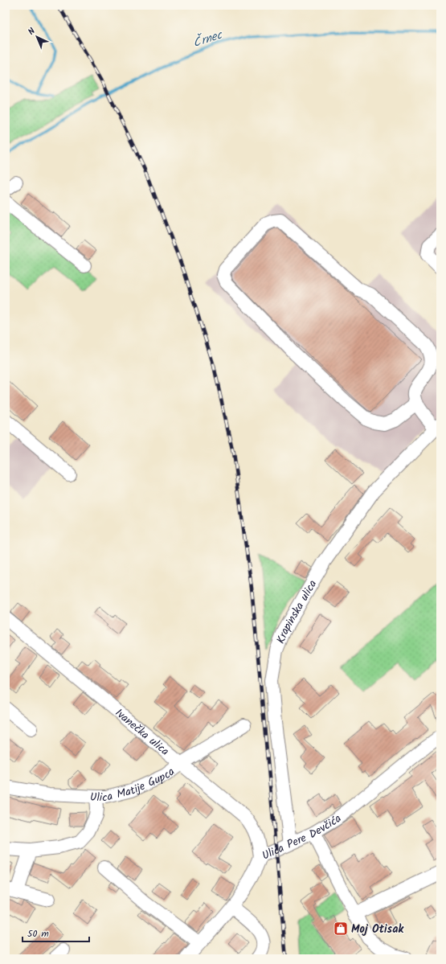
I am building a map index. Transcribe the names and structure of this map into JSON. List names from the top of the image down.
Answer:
{
  "streets": {
    "street": [
      "Krapinska ulica",
      "Ivanečka ulica",
      "Ulica Matije Gupca",
      "Ulica Pere Devčića"
    ]
  },
  "crossings": [
    ["Krapinska ulica", "Ulica Pere Devčića"],
    ["Ivanečka ulica", "Ulica Matije Gupca"],
    ["Ivanečka ulica", "Ulica Pere Devčića"]
  ],
  "water": ["Črnec"],
  "places": {
    "shop": ["Moj Otisak"]
  },
  "scale_bar": "50 m",
  "north": "top left"
}
